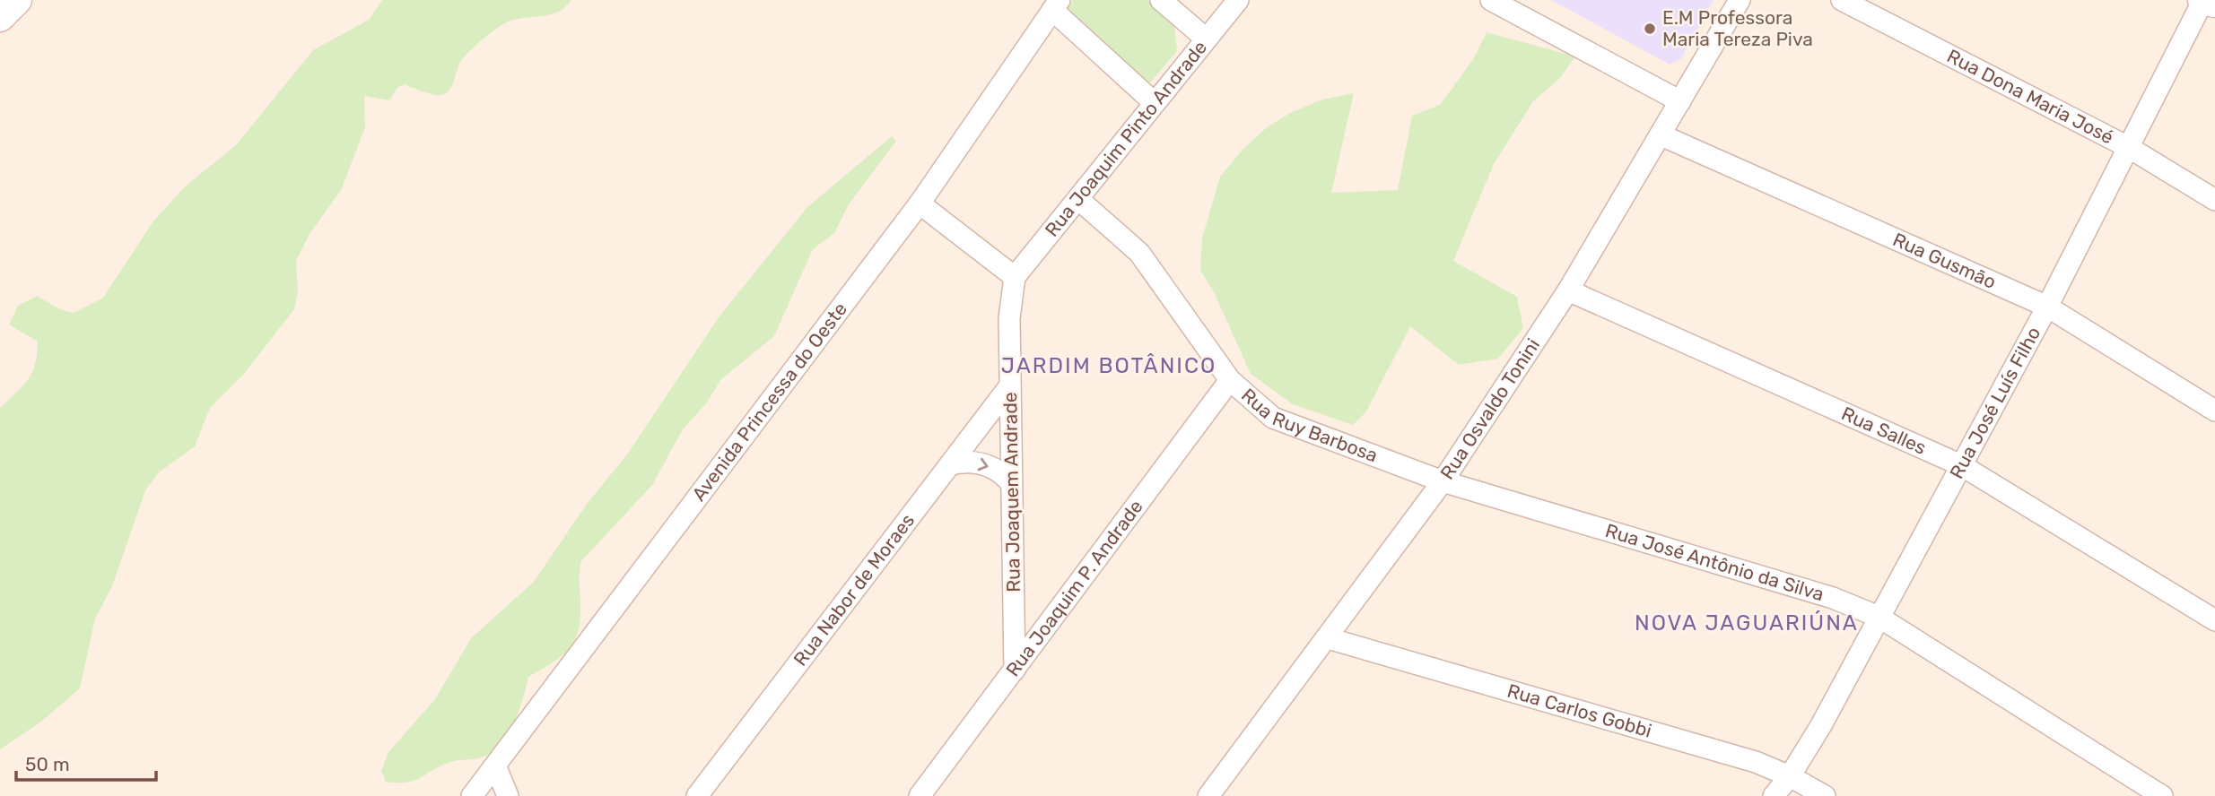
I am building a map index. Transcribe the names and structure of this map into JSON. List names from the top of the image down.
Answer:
{
  "streets": {
    "street": [
      "Rua Dona Maria José",
      "Rua Joaquim Pinto Andrade",
      "Rua Gusmão",
      "Avenida Princessa do Oeste",
      "Rua José Luís Filho",
      "Rua Osvaldo Tonini",
      "Rua Ruy Barbosa",
      "Rua Salles",
      "Rua Joaquem Andrade",
      "Rua José Antônio da Silva",
      "Rua Joaquim P. Andrade",
      "Rua Nabor de Moraes",
      "Rua Carlos Gobbi"
    ]
  },
  "crossings": [
    ["Rua Dona Maria José", "Rua José Luís Filho"],
    ["Rua Joaquim Pinto Andrade", "Rua Ruy Barbosa"],
    ["Rua Joaquim Pinto Andrade", "Rua Joaquem Andrade"],
    ["Rua Gusmão", "Rua José Luís Filho"],
    ["Rua Gusmão", "Rua Osvaldo Tonini"],
    ["Rua José Luís Filho", "Rua Salles"],
    ["Rua José Luís Filho", "Rua José Antônio da Silva"],
    ["Rua José Luís Filho", "Rua Carlos Gobbi"],
    ["Rua Osvaldo Tonini", "Rua Ruy Barbosa"],
    ["Rua Osvaldo Tonini", "Rua Salles"],
    ["Rua Osvaldo Tonini", "Rua José Antônio da Silva"],
    ["Rua Osvaldo Tonini", "Rua Carlos Gobbi"],
    ["Rua Ruy Barbosa", "Rua José Antônio da Silva"],
    ["Rua Ruy Barbosa", "Rua Joaquim P. Andrade"],
    ["Rua Joaquem Andrade", "Rua Joaquim P. Andrade"],
    ["Rua Joaquem Andrade", "Rua Nabor de Moraes"]
  ],
  "districts": ["JARDIM BOTÂNICO", "NOVA JAGUARIÚNA"],
  "places": ["E.M Professora Maria Tereza Piva"],
  "scale_bar": "50 m"
}
